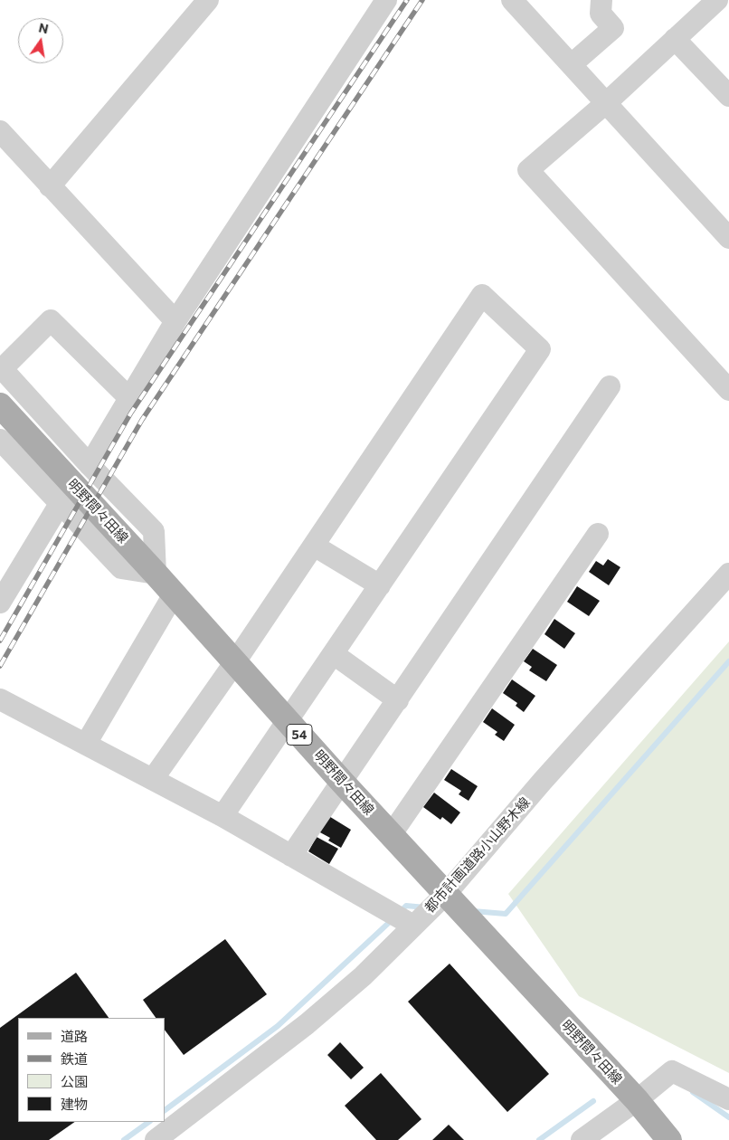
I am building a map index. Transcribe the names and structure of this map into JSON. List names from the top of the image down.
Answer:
{
  "streets": {
    "main road": ["明野間々田線", "54"],
    "street": ["都市計画道路小山野木線"]
  },
  "crossings": [
    ["明野間々田線", "都市計画道路小山野木線"]
  ],
  "legend": [
    "道路",
    "鉄道",
    "公園",
    "建物"
  ],
  "north": "top"
}
